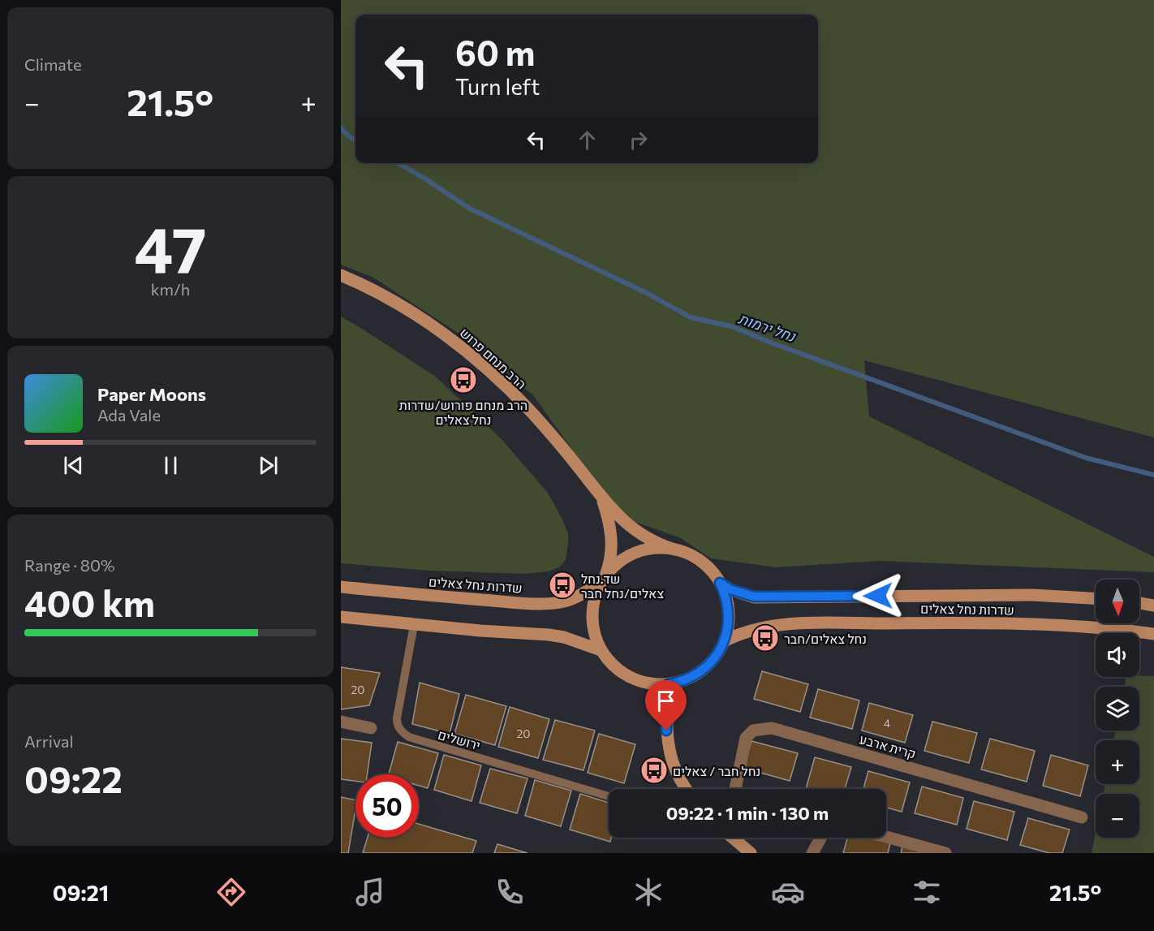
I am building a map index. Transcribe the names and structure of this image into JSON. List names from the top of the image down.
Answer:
{
  "streets": {
    "main road": ["הרב מנחם פרוש", "שדרות נחל צאלים"],
    "street": ["קרית ארבע"],
    "lane": ["ירושלים"]
  },
  "crossings": [
    ["הרב מנחם פרוש", "שדרות נחל צאלים"]
  ],
  "water": ["נחל ירמות"],
  "places": {
    "bus stop": [
      "הרב מנחם פורוש/שדרות נחל צאלים",
      "שד.נחל צאלים/נחל חבר",
      "נחל צאלים/חבר",
      "נחל חבר / צאלים"
    ]
  },
  "house_numbers": ["20", "4", "20"],
  "north": "bottom",
  "page": {
    "tile": [
      "Climate",
      ["47", "km/h"],
      ["Range · 80%", "400 km"],
      ["Arrival", "09:22"]
    ],
    "turn": ["60 m", "Turn left"],
    "heat": ["−", "21.5°", "+"],
    "song": ["Paper Moons", "Ada Vale"],
    "map_buttons": ["+", "−"],
    "limit": "50",
    "trip": "09:22 · 1 min · 130 m",
    "tabs": ["09:21", "21.5°"]
  }
}
